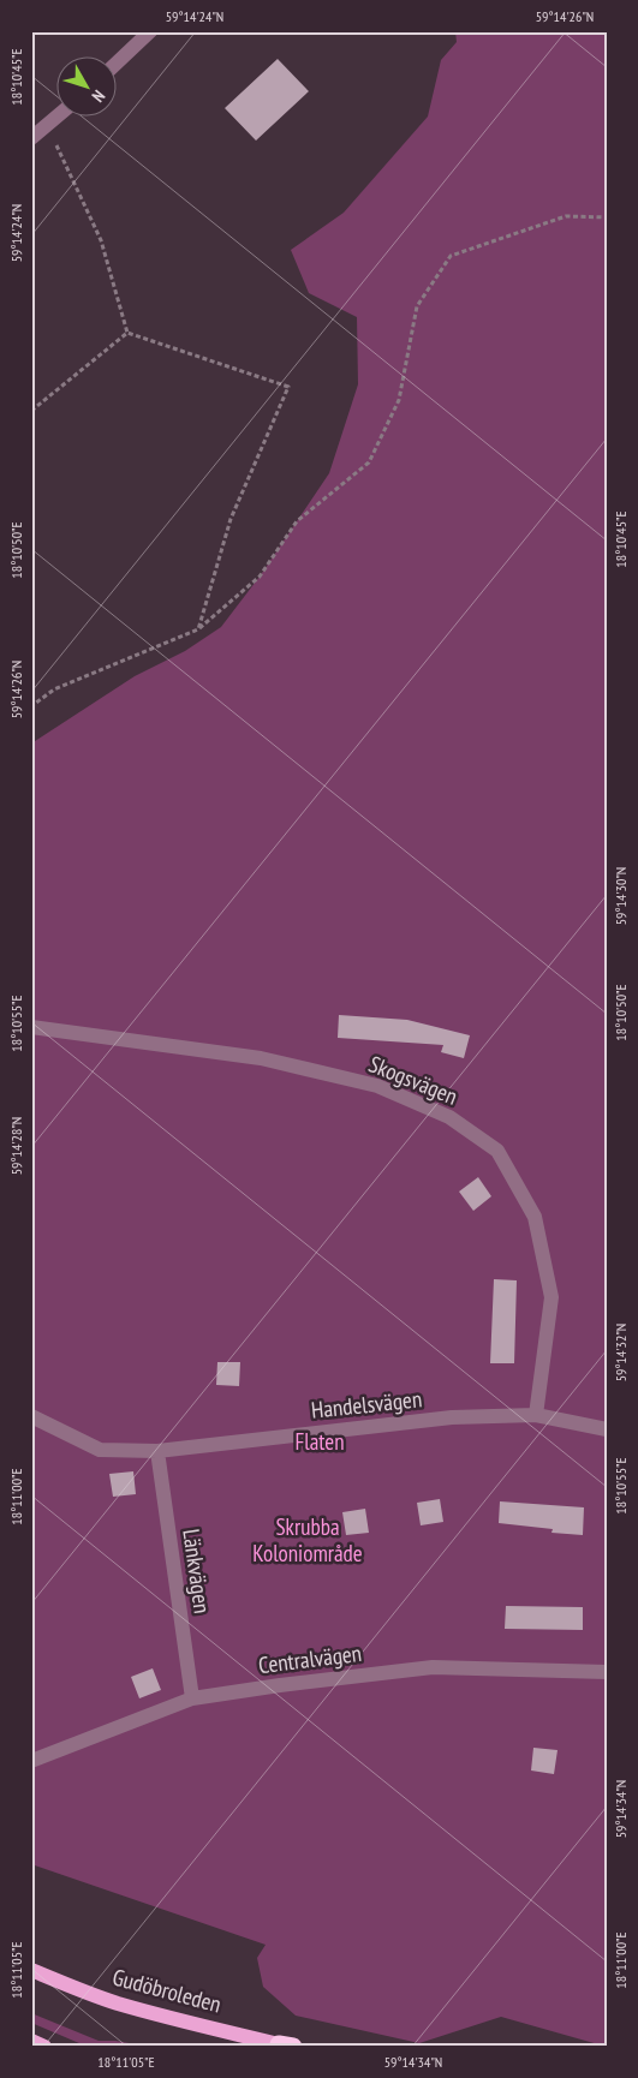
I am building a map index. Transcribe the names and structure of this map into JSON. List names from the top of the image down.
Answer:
{
  "streets": {
    "main road": ["Gudöbroleden"],
    "street": [
      "Skogsvägen",
      "Handelsvägen",
      "Länkvägen",
      "Centralvägen"
    ]
  },
  "crossings": [
    ["Skogsvägen", "Handelsvägen"],
    ["Handelsvägen", "Länkvägen"],
    ["Länkvägen", "Centralvägen"]
  ],
  "parks": ["Flaten", "Skrubba Koloniområde"],
  "north": "bottom right",
  "coordinates": [
    "59°14'24\"N",
    "59°14'26\"N",
    "18°10'45\"E",
    "18°10'50\"E",
    "59°14'30\"N",
    "18°10'55\"E",
    "59°14'28\"N",
    "59°14'32\"N",
    "18°11'00\"E",
    "59°14'34\"N",
    "18°11'05\"E"
  ]
}
